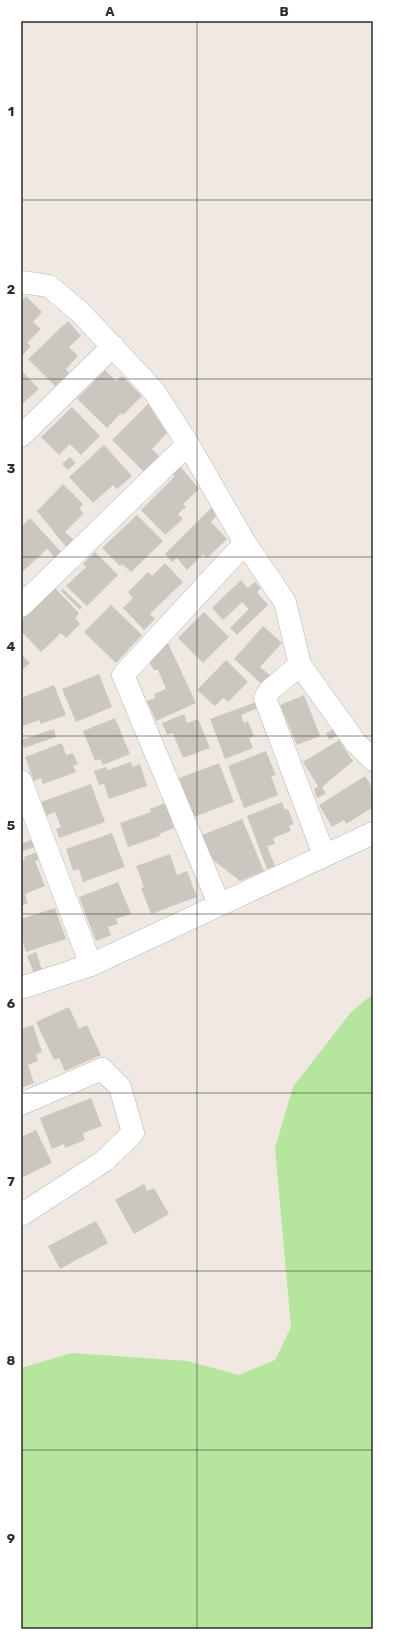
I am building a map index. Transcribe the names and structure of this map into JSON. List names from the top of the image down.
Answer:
{
  "grid": {
    "columns": ["A", "B"],
    "rows": [
      "1",
      "2",
      "3",
      "4",
      "5",
      "6",
      "7",
      "8",
      "9"
    ]
  }
}
